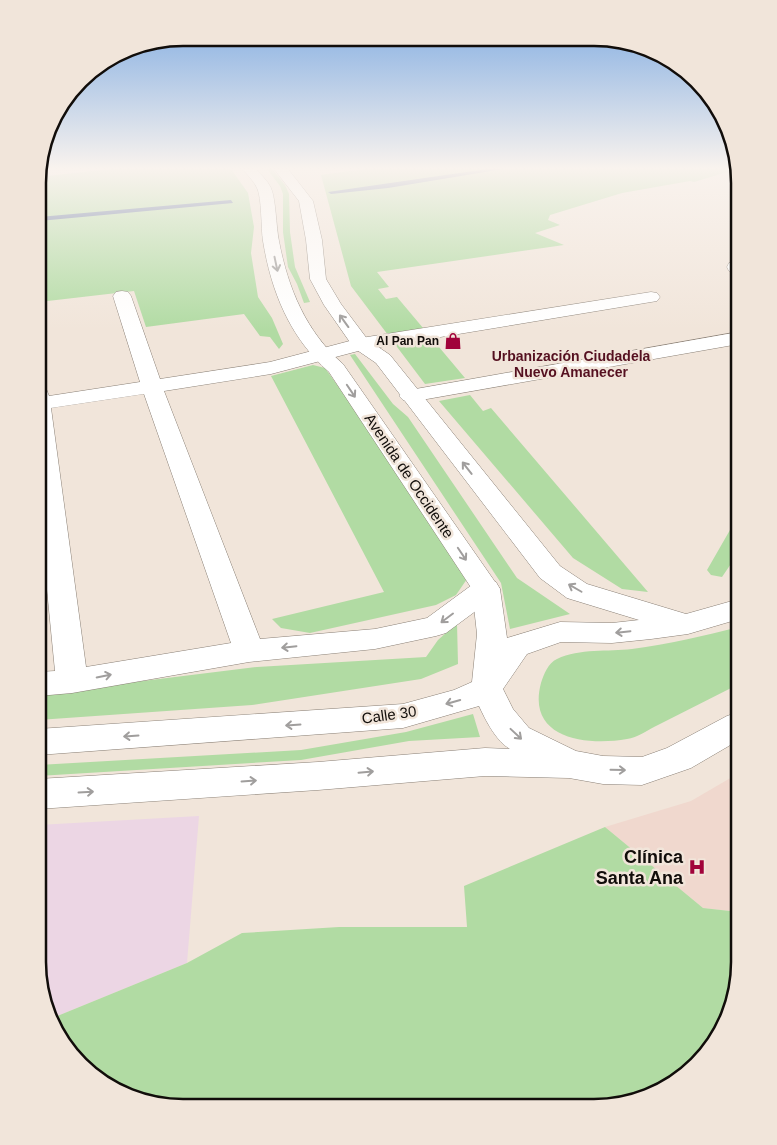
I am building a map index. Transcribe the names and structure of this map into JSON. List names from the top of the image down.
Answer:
{
  "streets": {
    "main road": ["Avenida de Occidente", "Calle 30"]
  },
  "crossings": [
    ["Avenida de Occidente", "Calle 30"]
  ],
  "districts": ["Urbanización Ciudadela Nuevo Amanecer"],
  "places": {
    "shop": ["Al Pan Pan"],
    "hospital": ["Clínica Santa Ana"]
  }
}
